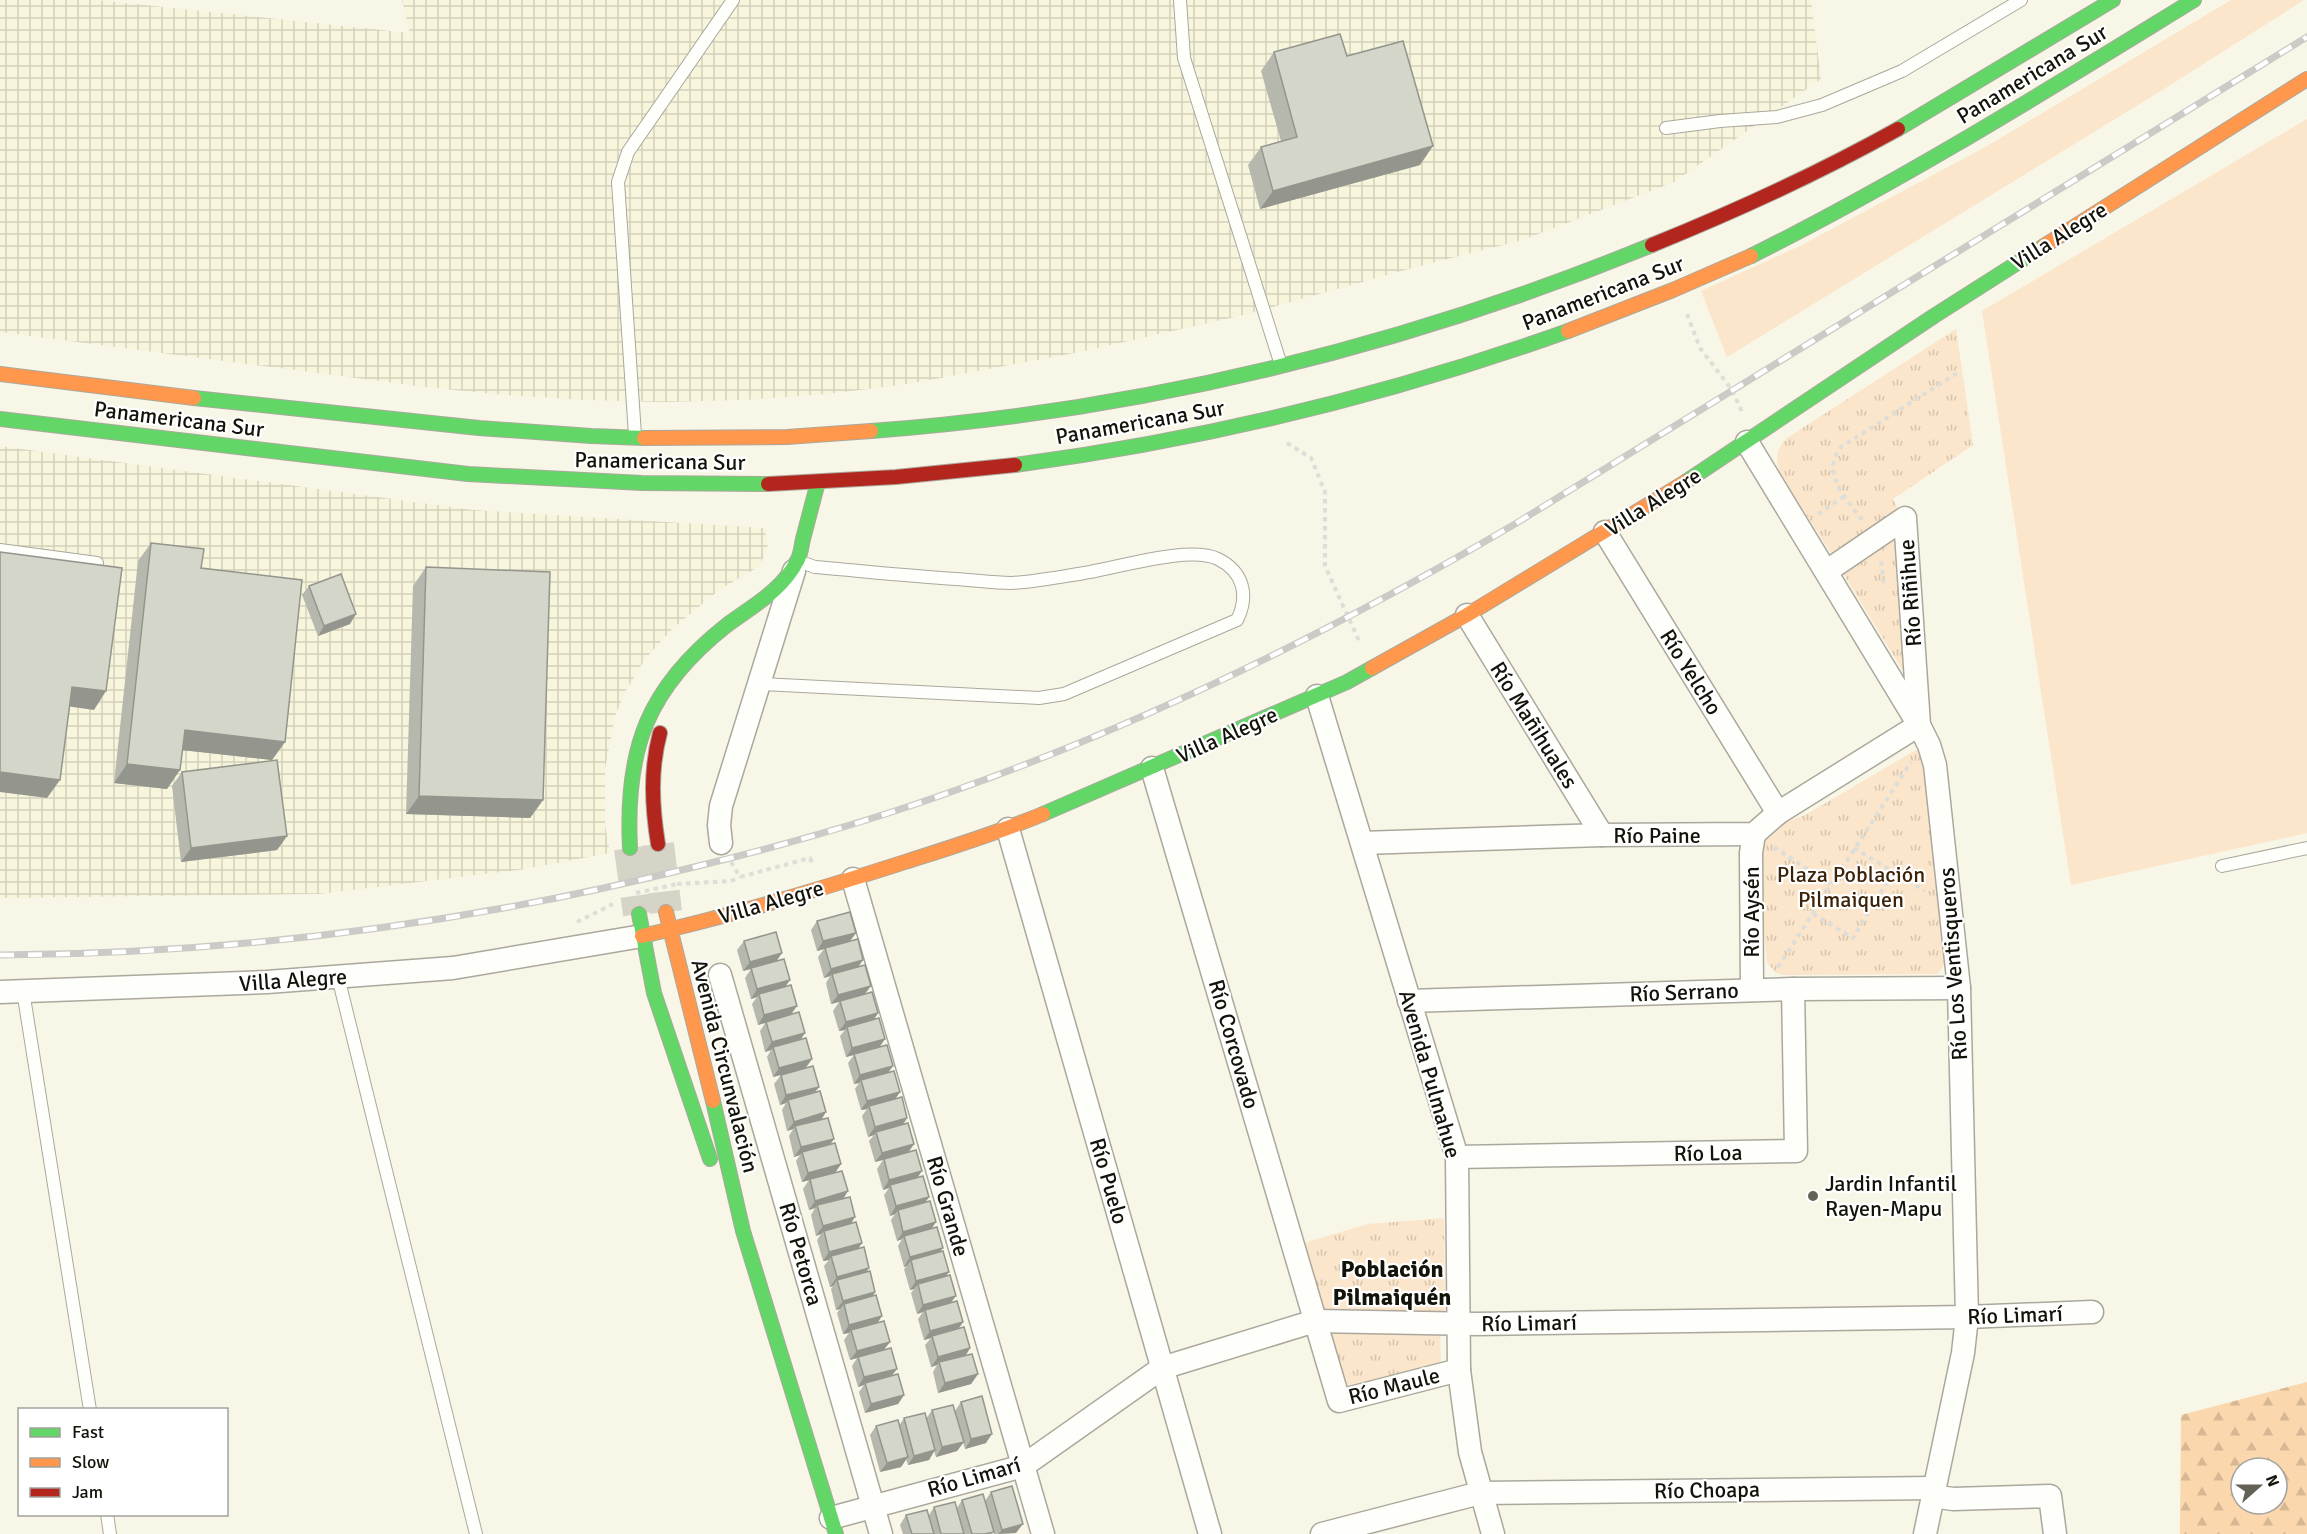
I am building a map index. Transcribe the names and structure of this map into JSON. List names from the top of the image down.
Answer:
{
  "streets": {
    "main road": ["Panamericana Sur", "Villa Alegre", "Avenida Circunvalación"],
    "street": [
      "Río Riñihue",
      "Río Yelcho",
      "Río Mañihuales",
      "Río Paine",
      "Río Aysén",
      "Río Los Ventisqueros",
      "Río Serrano",
      "Río Corcovado",
      "Avenida Pulmahue",
      "Río Loa",
      "Río Puelo",
      "Río Grande",
      "Río Petorca",
      "Río Limarí",
      "Río Maule",
      "Río Choapa"
    ]
  },
  "crossings": [
    ["Villa Alegre", "Río Yelcho"],
    ["Villa Alegre", "Río Mañihuales"],
    ["Villa Alegre", "Río Los Ventisqueros"],
    ["Villa Alegre", "Río Corcovado"],
    ["Villa Alegre", "Avenida Circunvalación"],
    ["Villa Alegre", "Avenida Pulmahue"],
    ["Villa Alegre", "Río Puelo"],
    ["Villa Alegre", "Río Grande"],
    ["Río Riñihue", "Río Los Ventisqueros"],
    ["Río Mañihuales", "Río Paine"],
    ["Río Paine", "Río Aysén"],
    ["Río Paine", "Avenida Pulmahue"],
    ["Río Aysén", "Río Serrano"],
    ["Río Los Ventisqueros", "Río Serrano"],
    ["Río Los Ventisqueros", "Río Limarí"],
    ["Río Los Ventisqueros", "Río Choapa"],
    ["Río Serrano", "Avenida Pulmahue"],
    ["Río Serrano", "Río Loa"],
    ["Río Corcovado", "Río Limarí"],
    ["Río Corcovado", "Río Maule"],
    ["Avenida Circunvalación", "Río Limarí"],
    ["Avenida Pulmahue", "Río Loa"],
    ["Avenida Pulmahue", "Río Limarí"],
    ["Avenida Pulmahue", "Río Maule"],
    ["Avenida Pulmahue", "Río Choapa"],
    ["Río Puelo", "Río Limarí"],
    ["Río Grande", "Río Limarí"],
    ["Río Petorca", "Río Limarí"],
    ["Río Limarí", "Río Maule"]
  ],
  "districts": ["Población Pilmaiquén"],
  "parks": ["Plaza Población Pilmaiquen"],
  "places": ["Jardin Infantil Rayen-Mapu"],
  "legend": ["Fast", "Slow", "Jam"],
  "north": "right"
}
